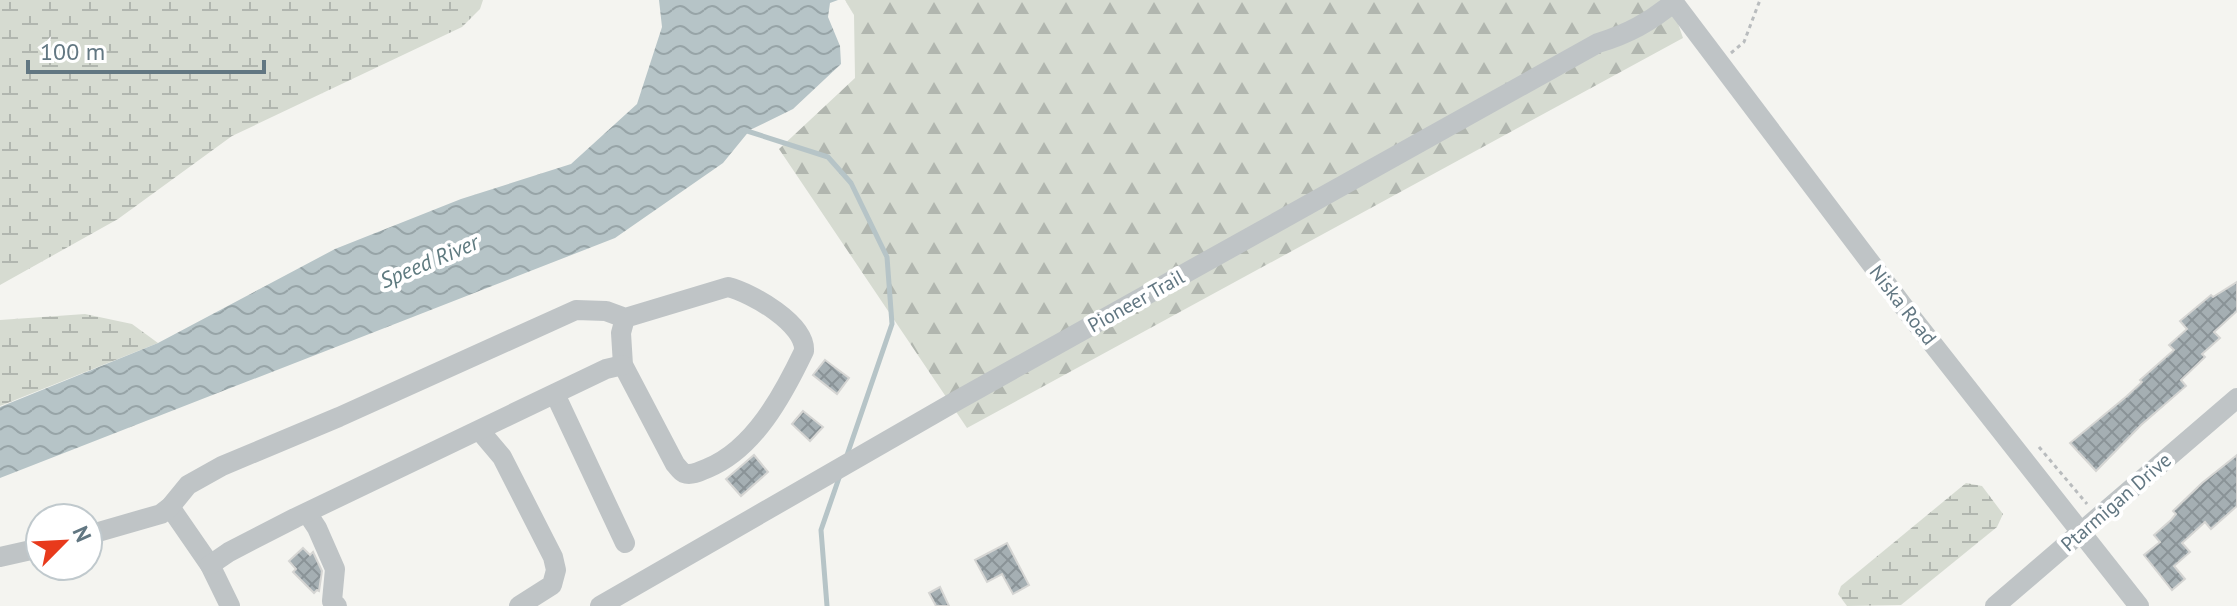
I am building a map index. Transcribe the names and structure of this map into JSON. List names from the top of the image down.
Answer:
{
  "streets": {
    "street": ["Pioneer Trail", "Niska Road", "Ptarmigan Drive"]
  },
  "crossings": [
    ["Pioneer Trail", "Niska Road"],
    ["Niska Road", "Ptarmigan Drive"]
  ],
  "water": ["Speed River"],
  "scale_bar": "100 m",
  "north": "top right"
}
